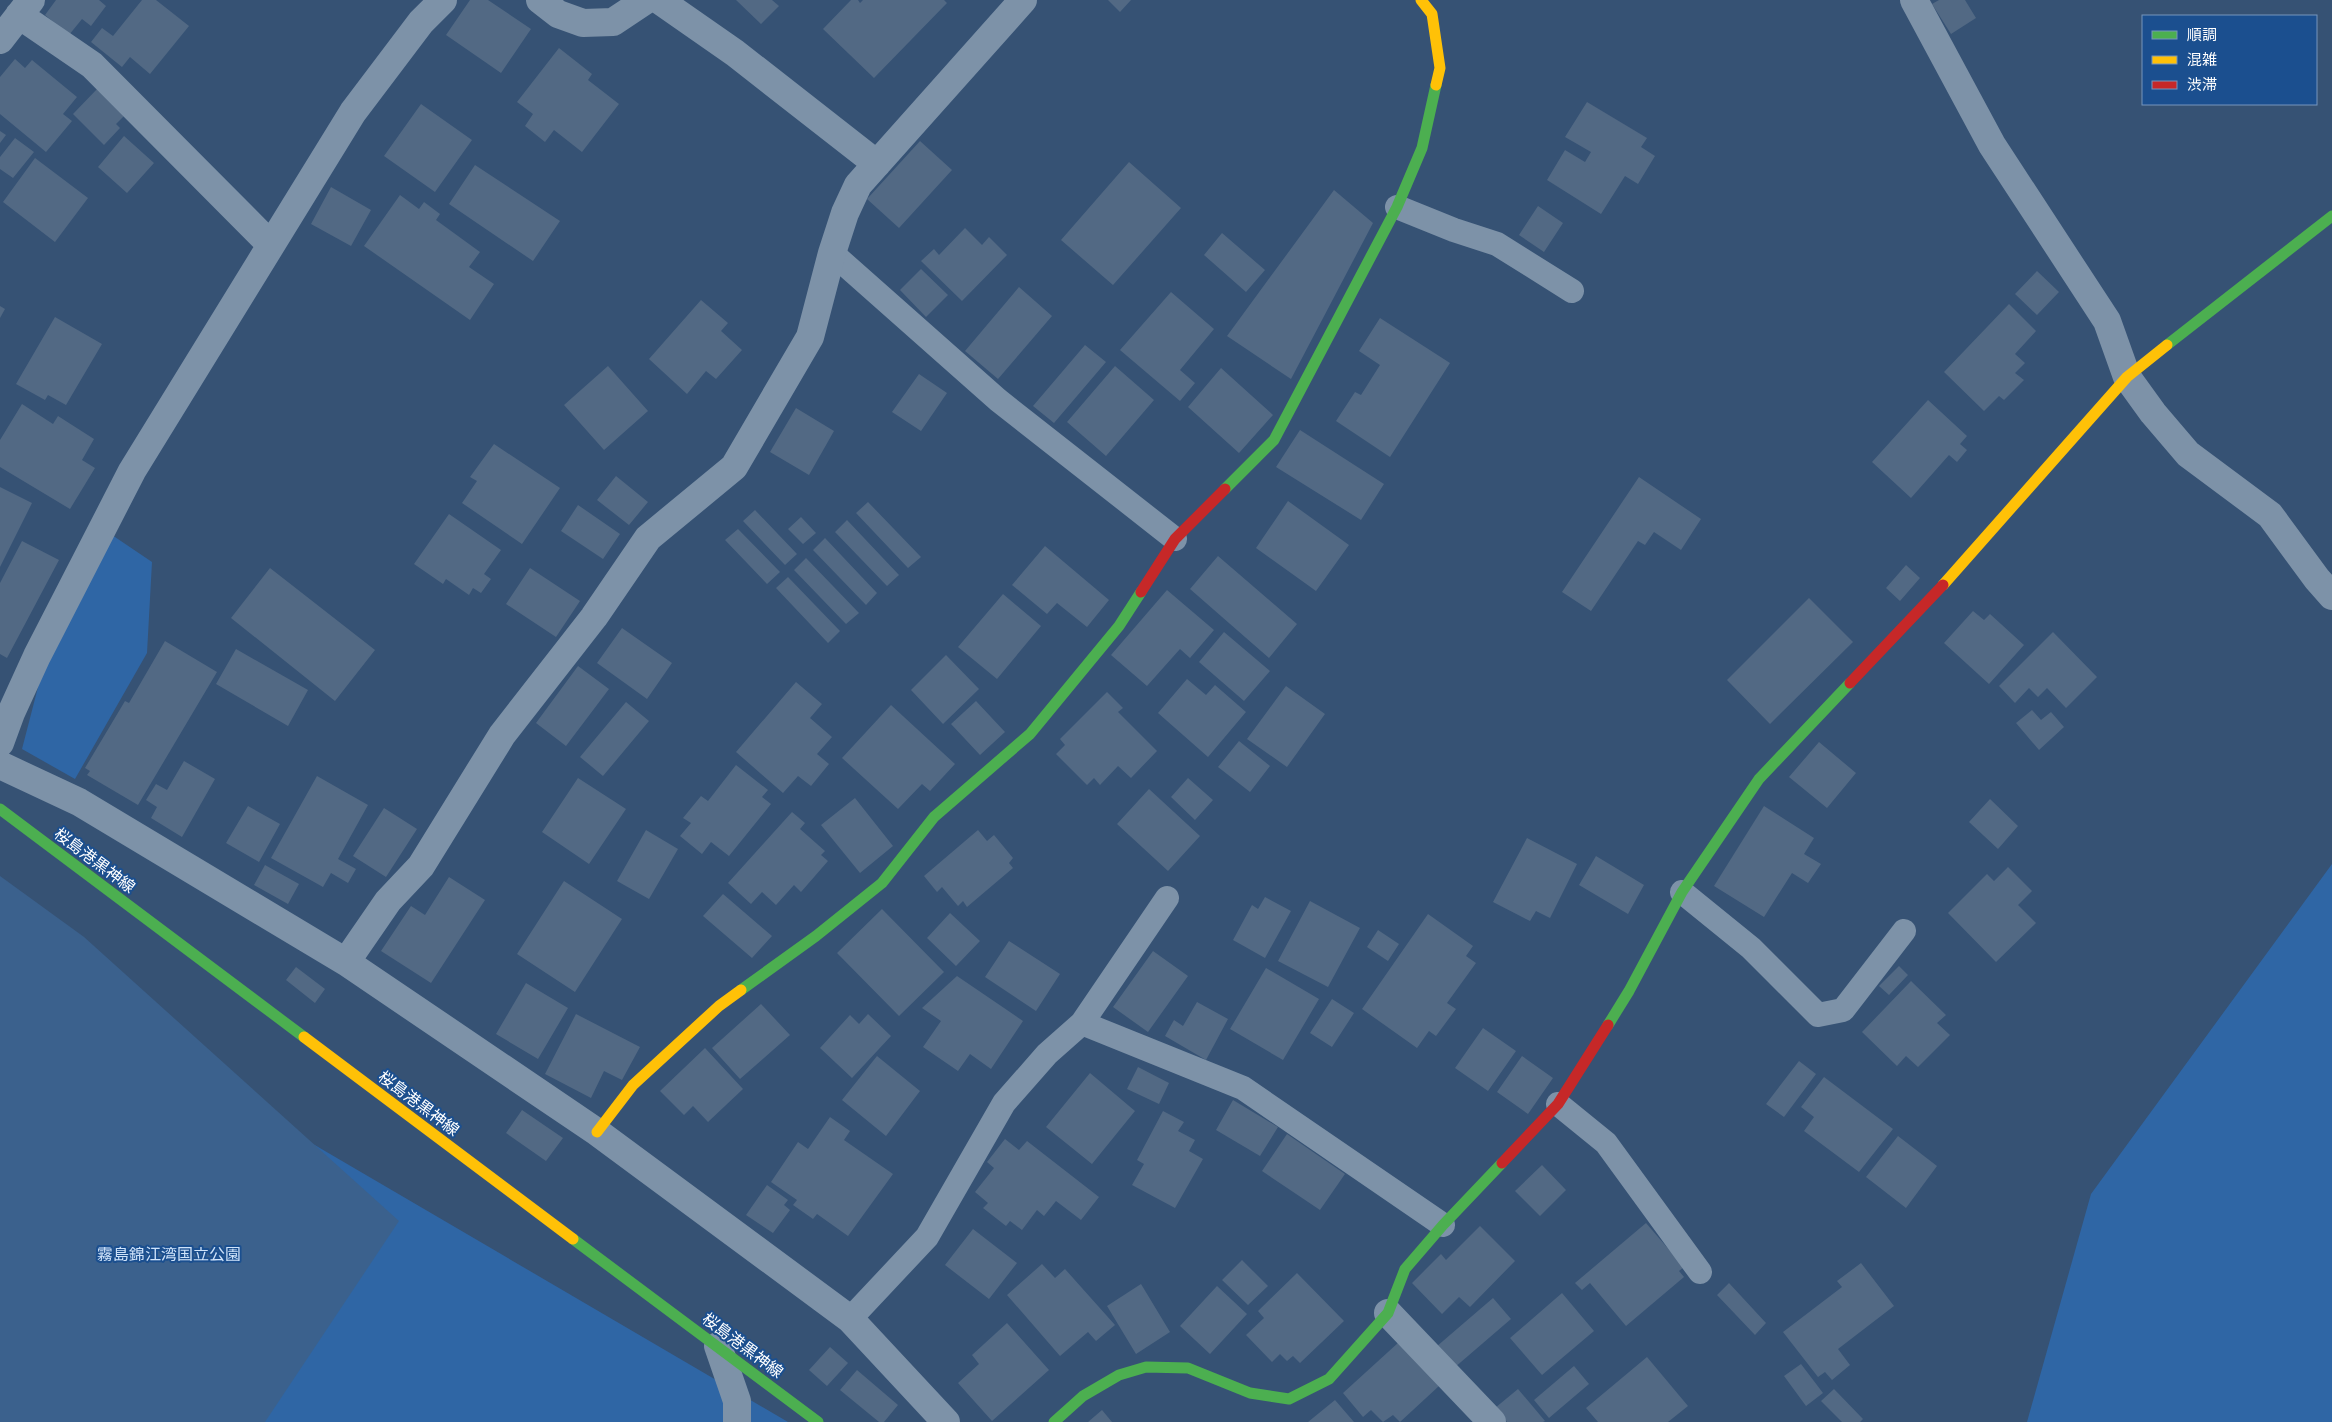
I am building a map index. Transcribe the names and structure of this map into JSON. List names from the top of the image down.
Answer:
{
  "streets": {
    "street": ["桜島港黒神線"]
  },
  "parks": ["霧島錦江湾国立公園"],
  "legend": ["順調", "混雑", "渋滞"]
}
